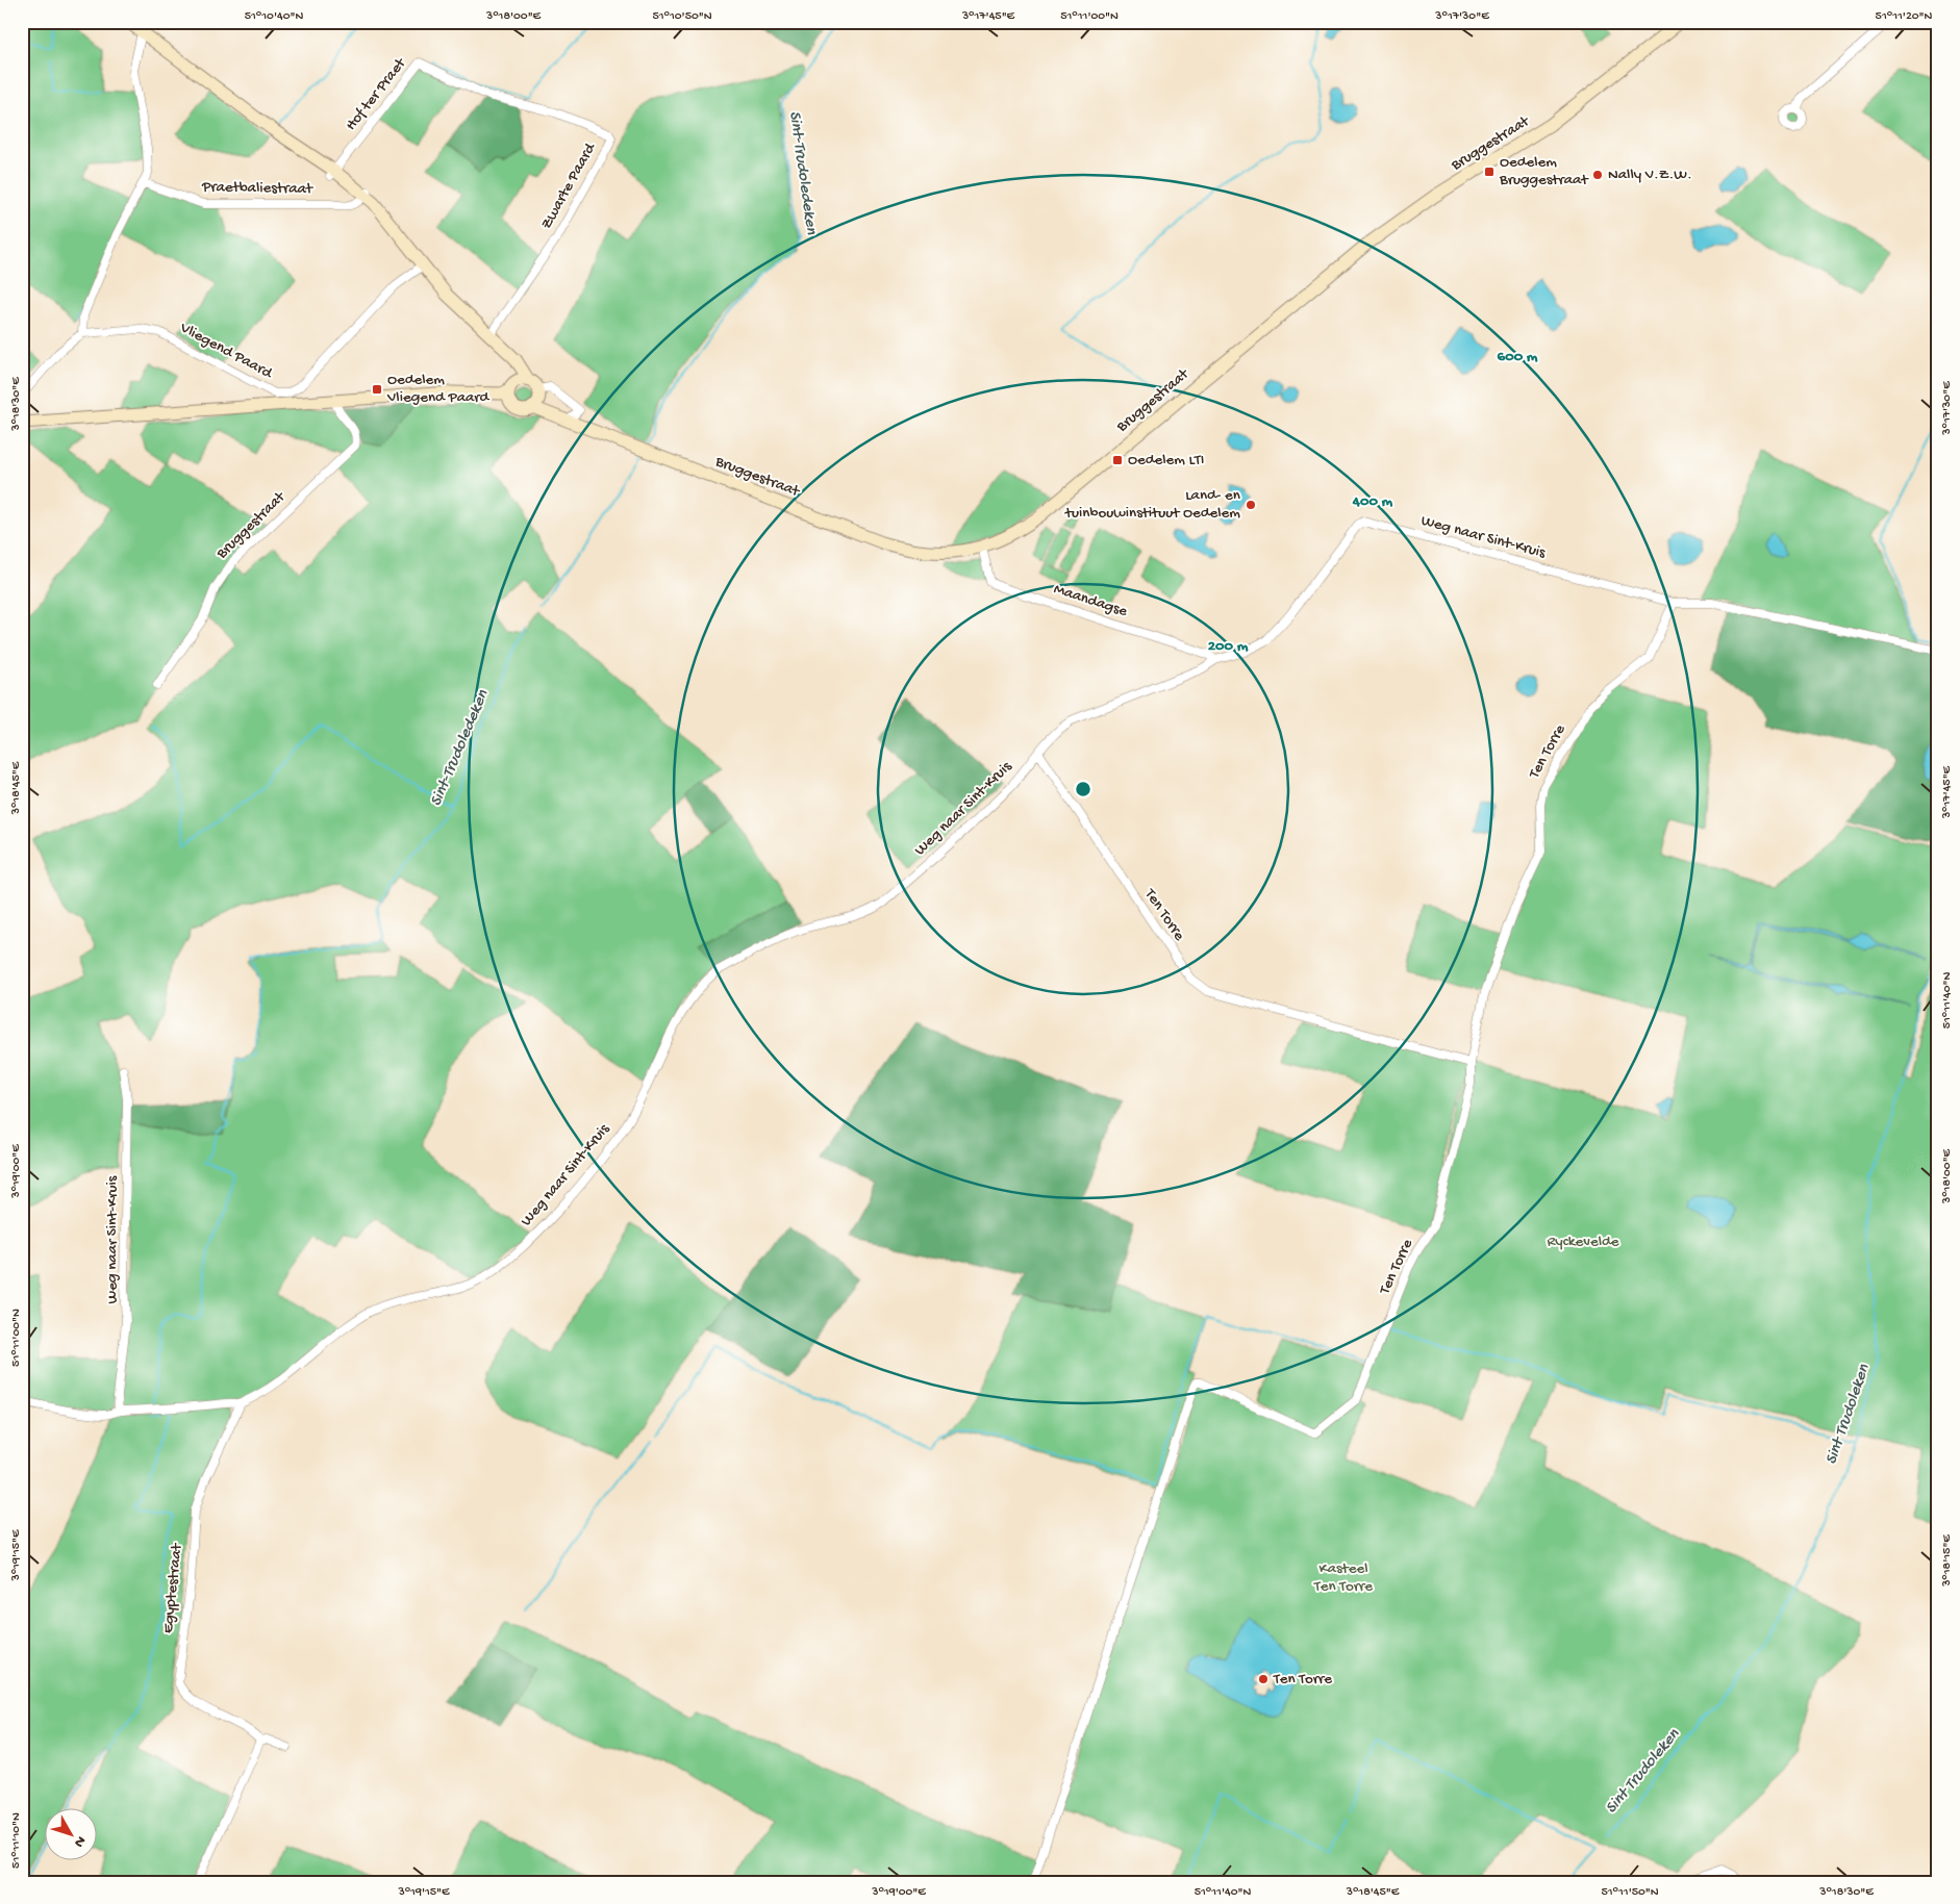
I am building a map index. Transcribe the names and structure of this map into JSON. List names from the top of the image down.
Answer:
{
  "streets": {
    "main road": ["Bruggestraat"],
    "street": [
      "Hof ter Praet",
      "Zwarte Paard",
      "Praetbaliestraat",
      "Vliegend Paard",
      "Weg naar Sint-Kruis",
      "Maandagse",
      "Ten Torre",
      "Egyptestraat"
    ]
  },
  "crossings": [
    ["Hof ter Praet", "Zwarte Paard"],
    ["Bruggestraat", "Maandagse"],
    ["Weg naar Sint-Kruis", "Maandagse"],
    ["Weg naar Sint-Kruis", "Ten Torre"],
    ["Weg naar Sint-Kruis", "Egyptestraat"]
  ],
  "water": ["Sint-Trudoledeken", "Sint Trudoleken"],
  "parks": ["Ryckevelde", "Kasteel Ten Torre"],
  "places": {
    "transit": ["Oedelem Bruggestraat", "Oedelem Vliegend Paard", "Oedelem LTI"],
    "other": ["Nally V.Z.W.", "Land- en tuinbouwinstituut Oedelem", "Ten Torre"]
  },
  "north": "bottom right",
  "coordinates": [
    "51°10'40\"N",
    "3°18'00\"E",
    "51°10'50\"N",
    "3°17'45\"E",
    "51°11'00\"N",
    "3°17'30\"E",
    "51°11'20\"N",
    "3°18'30\"E",
    "3°18'45\"E",
    "51°11'40\"N",
    "3°19'00\"E",
    "3°19'15\"E",
    "3°18'15\"E",
    "51°11'10\"N",
    "51°11'50\"N"
  ],
  "rings": ["600 m", "400 m", "200 m"]
}
